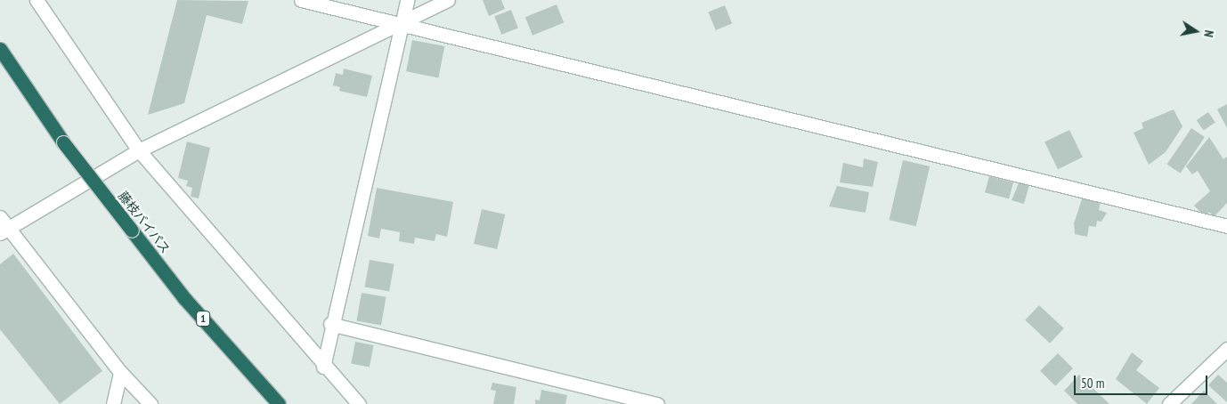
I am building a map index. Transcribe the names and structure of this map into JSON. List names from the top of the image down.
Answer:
{
  "streets": {
    "highway": ["藤枝バイパス", "1"]
  },
  "scale_bar": "50 m",
  "north": "right"
}
